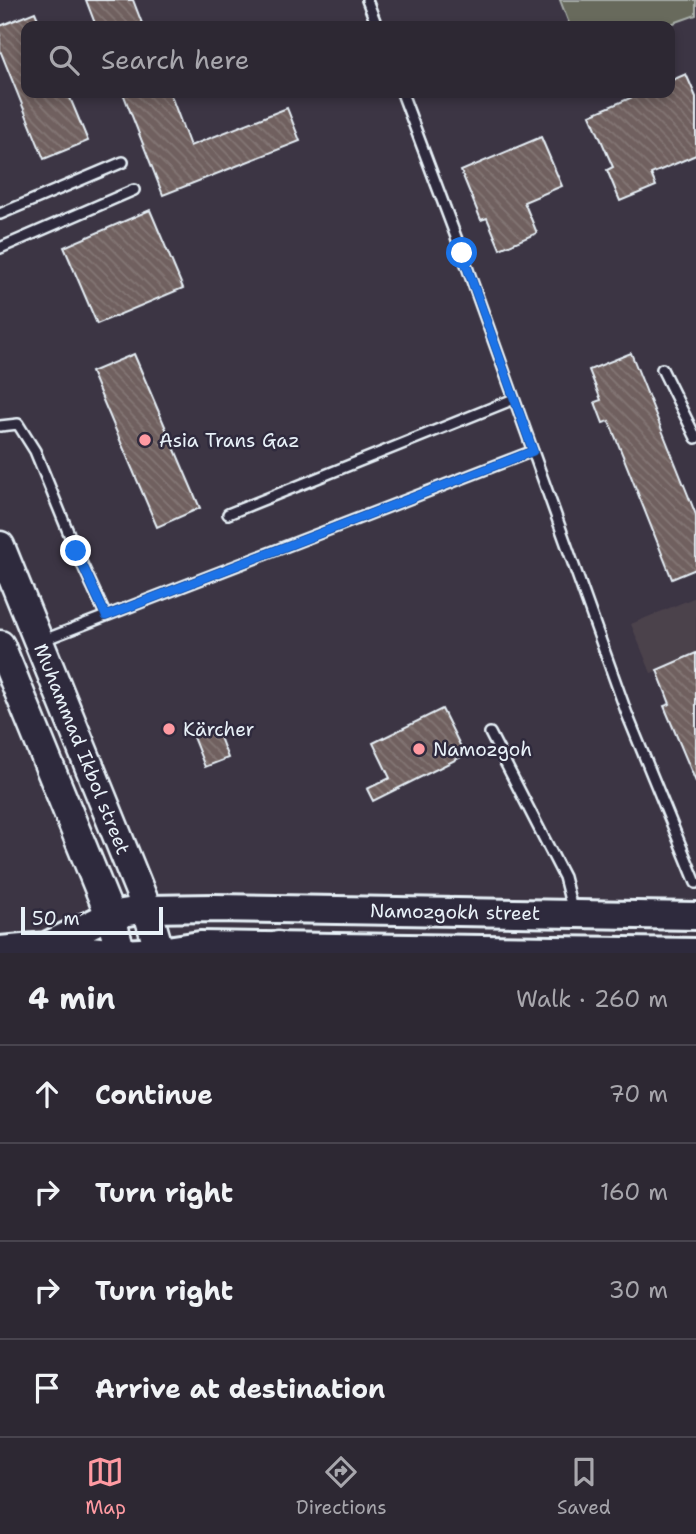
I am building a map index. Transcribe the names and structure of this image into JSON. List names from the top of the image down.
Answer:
{
  "streets": {
    "main road": ["Muhammad Ikbol street", "Namozgokh street"]
  },
  "crossings": [
    ["Muhammad Ikbol street", "Namozgokh street"]
  ],
  "places": ["Asia Trans Gaz", "Kärcher", "Namozgoh"],
  "scale_bar": "50 m",
  "page": {
    "search": "Search here",
    "scale": "50 m",
    "heading": ["4 min", "Walk · 260 m"],
    "list": [
      ["Continue", "70 m"],
      ["Turn right", "160 m"],
      ["Turn right", "30 m"],
      "Arrive at destination"
    ],
    "nav": ["Map", "Directions", "Saved"]
  }
}
